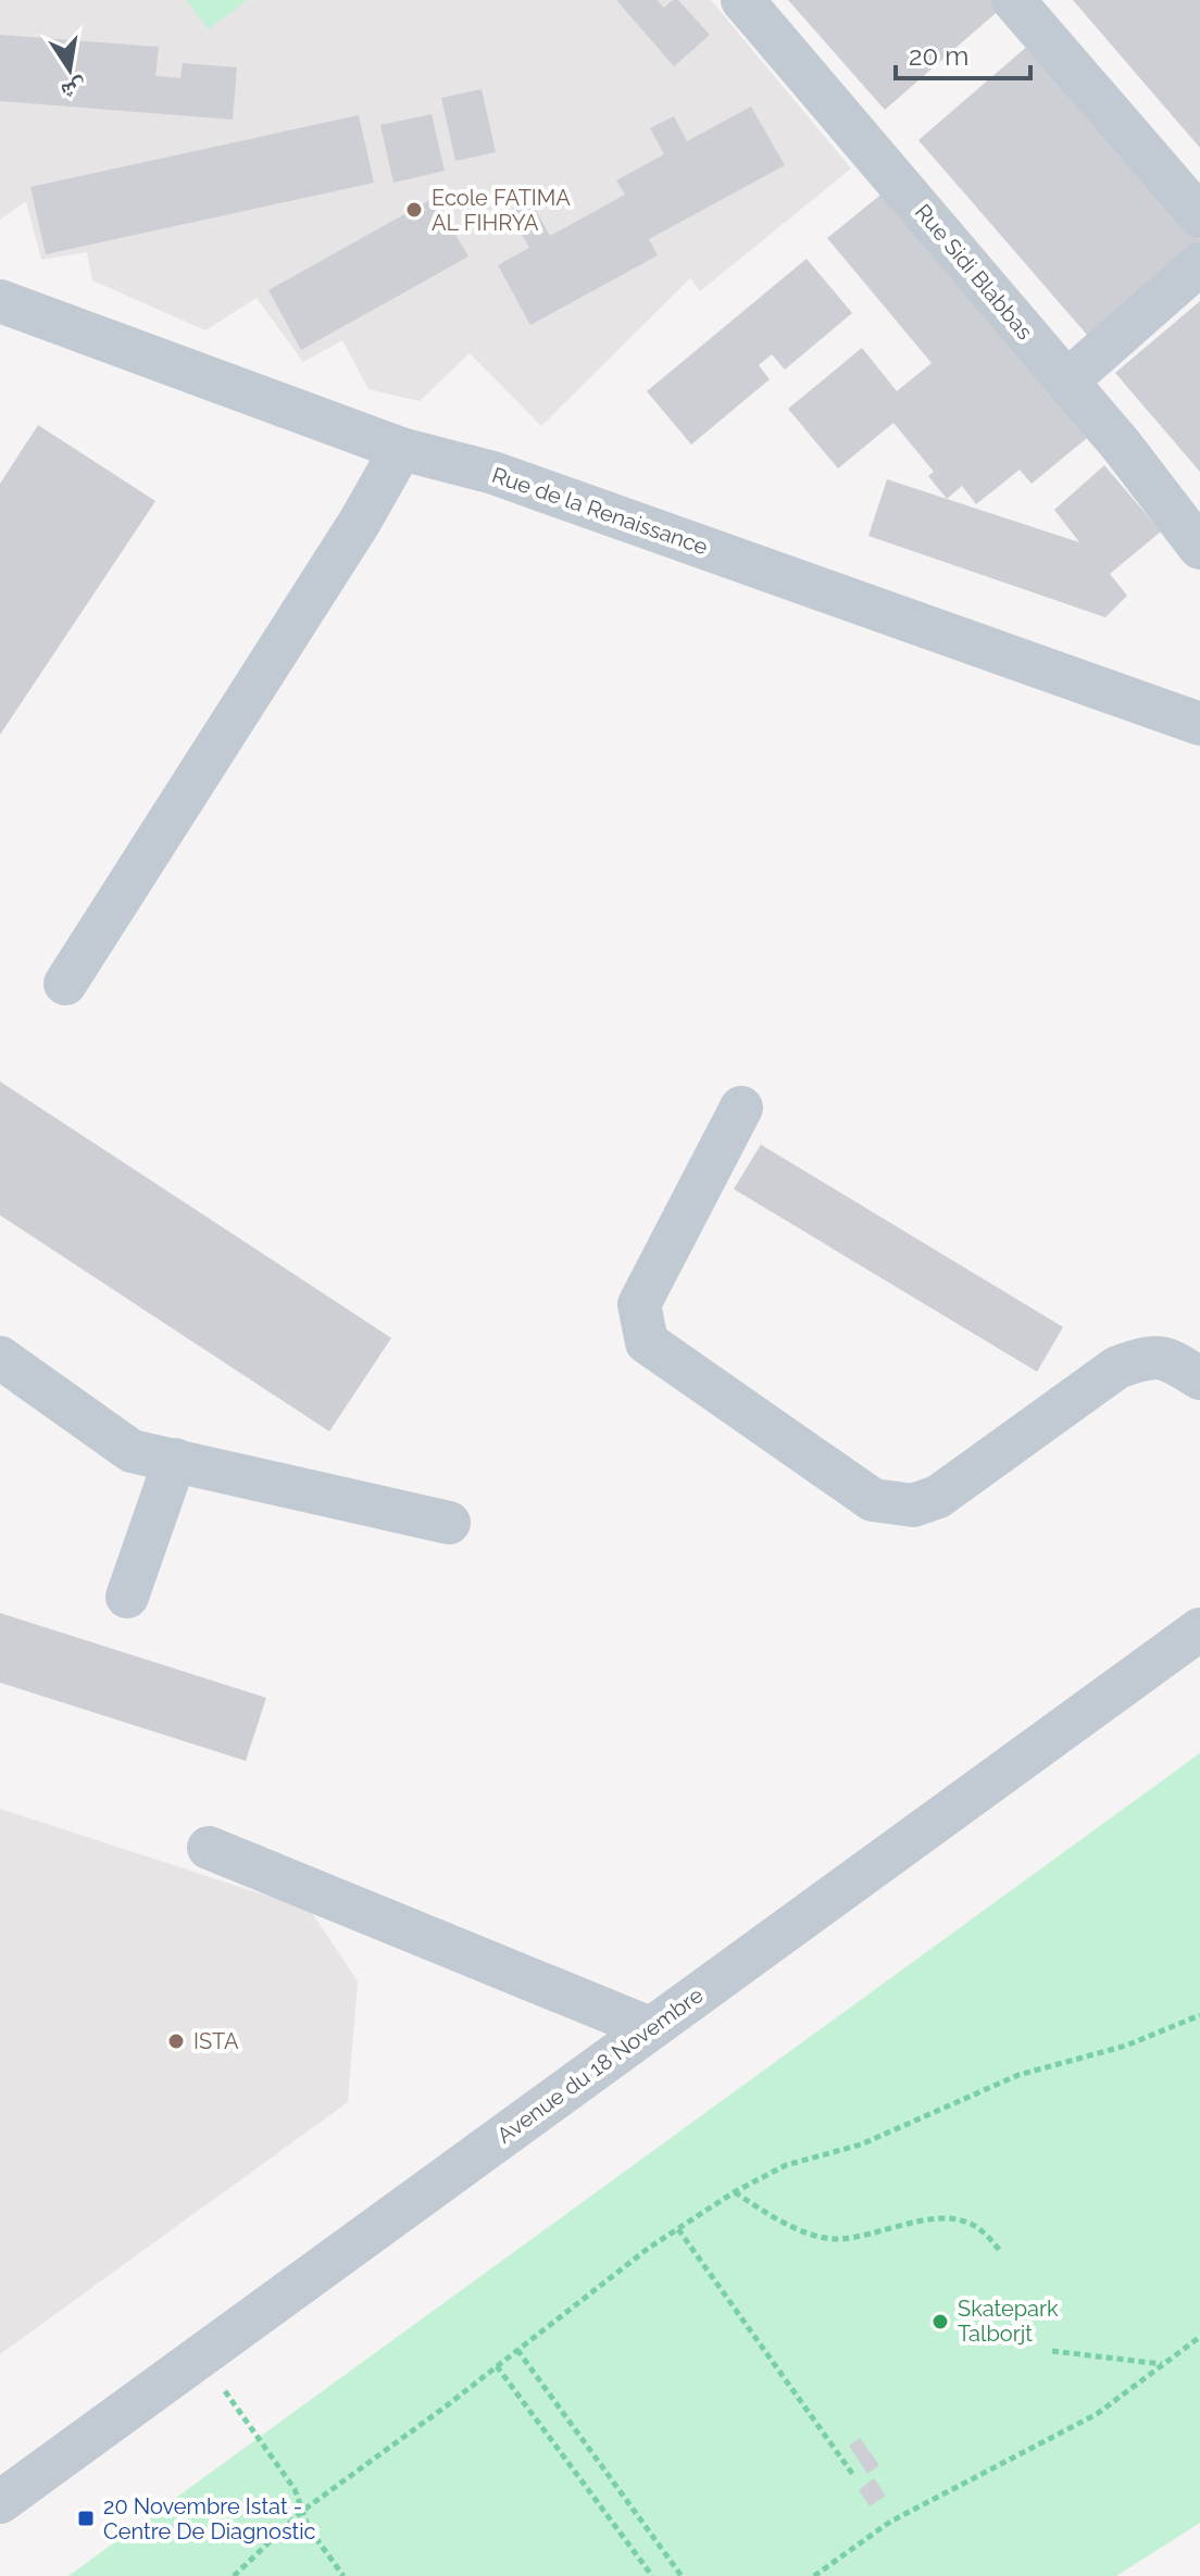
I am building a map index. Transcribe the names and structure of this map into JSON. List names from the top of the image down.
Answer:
{
  "streets": {
    "street": ["Rue Sidi Blabbas", "Rue de la Renaissance", "Avenue du 18 Novembre"]
  },
  "places": {
    "other": ["Ecole FATIMA AL FIHRYA", "ISTA", "Skatepark Talborjt"],
    "transit": ["20 Novembre Istat - Centre De Diagnostic"]
  },
  "scale_bar": "20 m",
  "north": "bottom"
}
